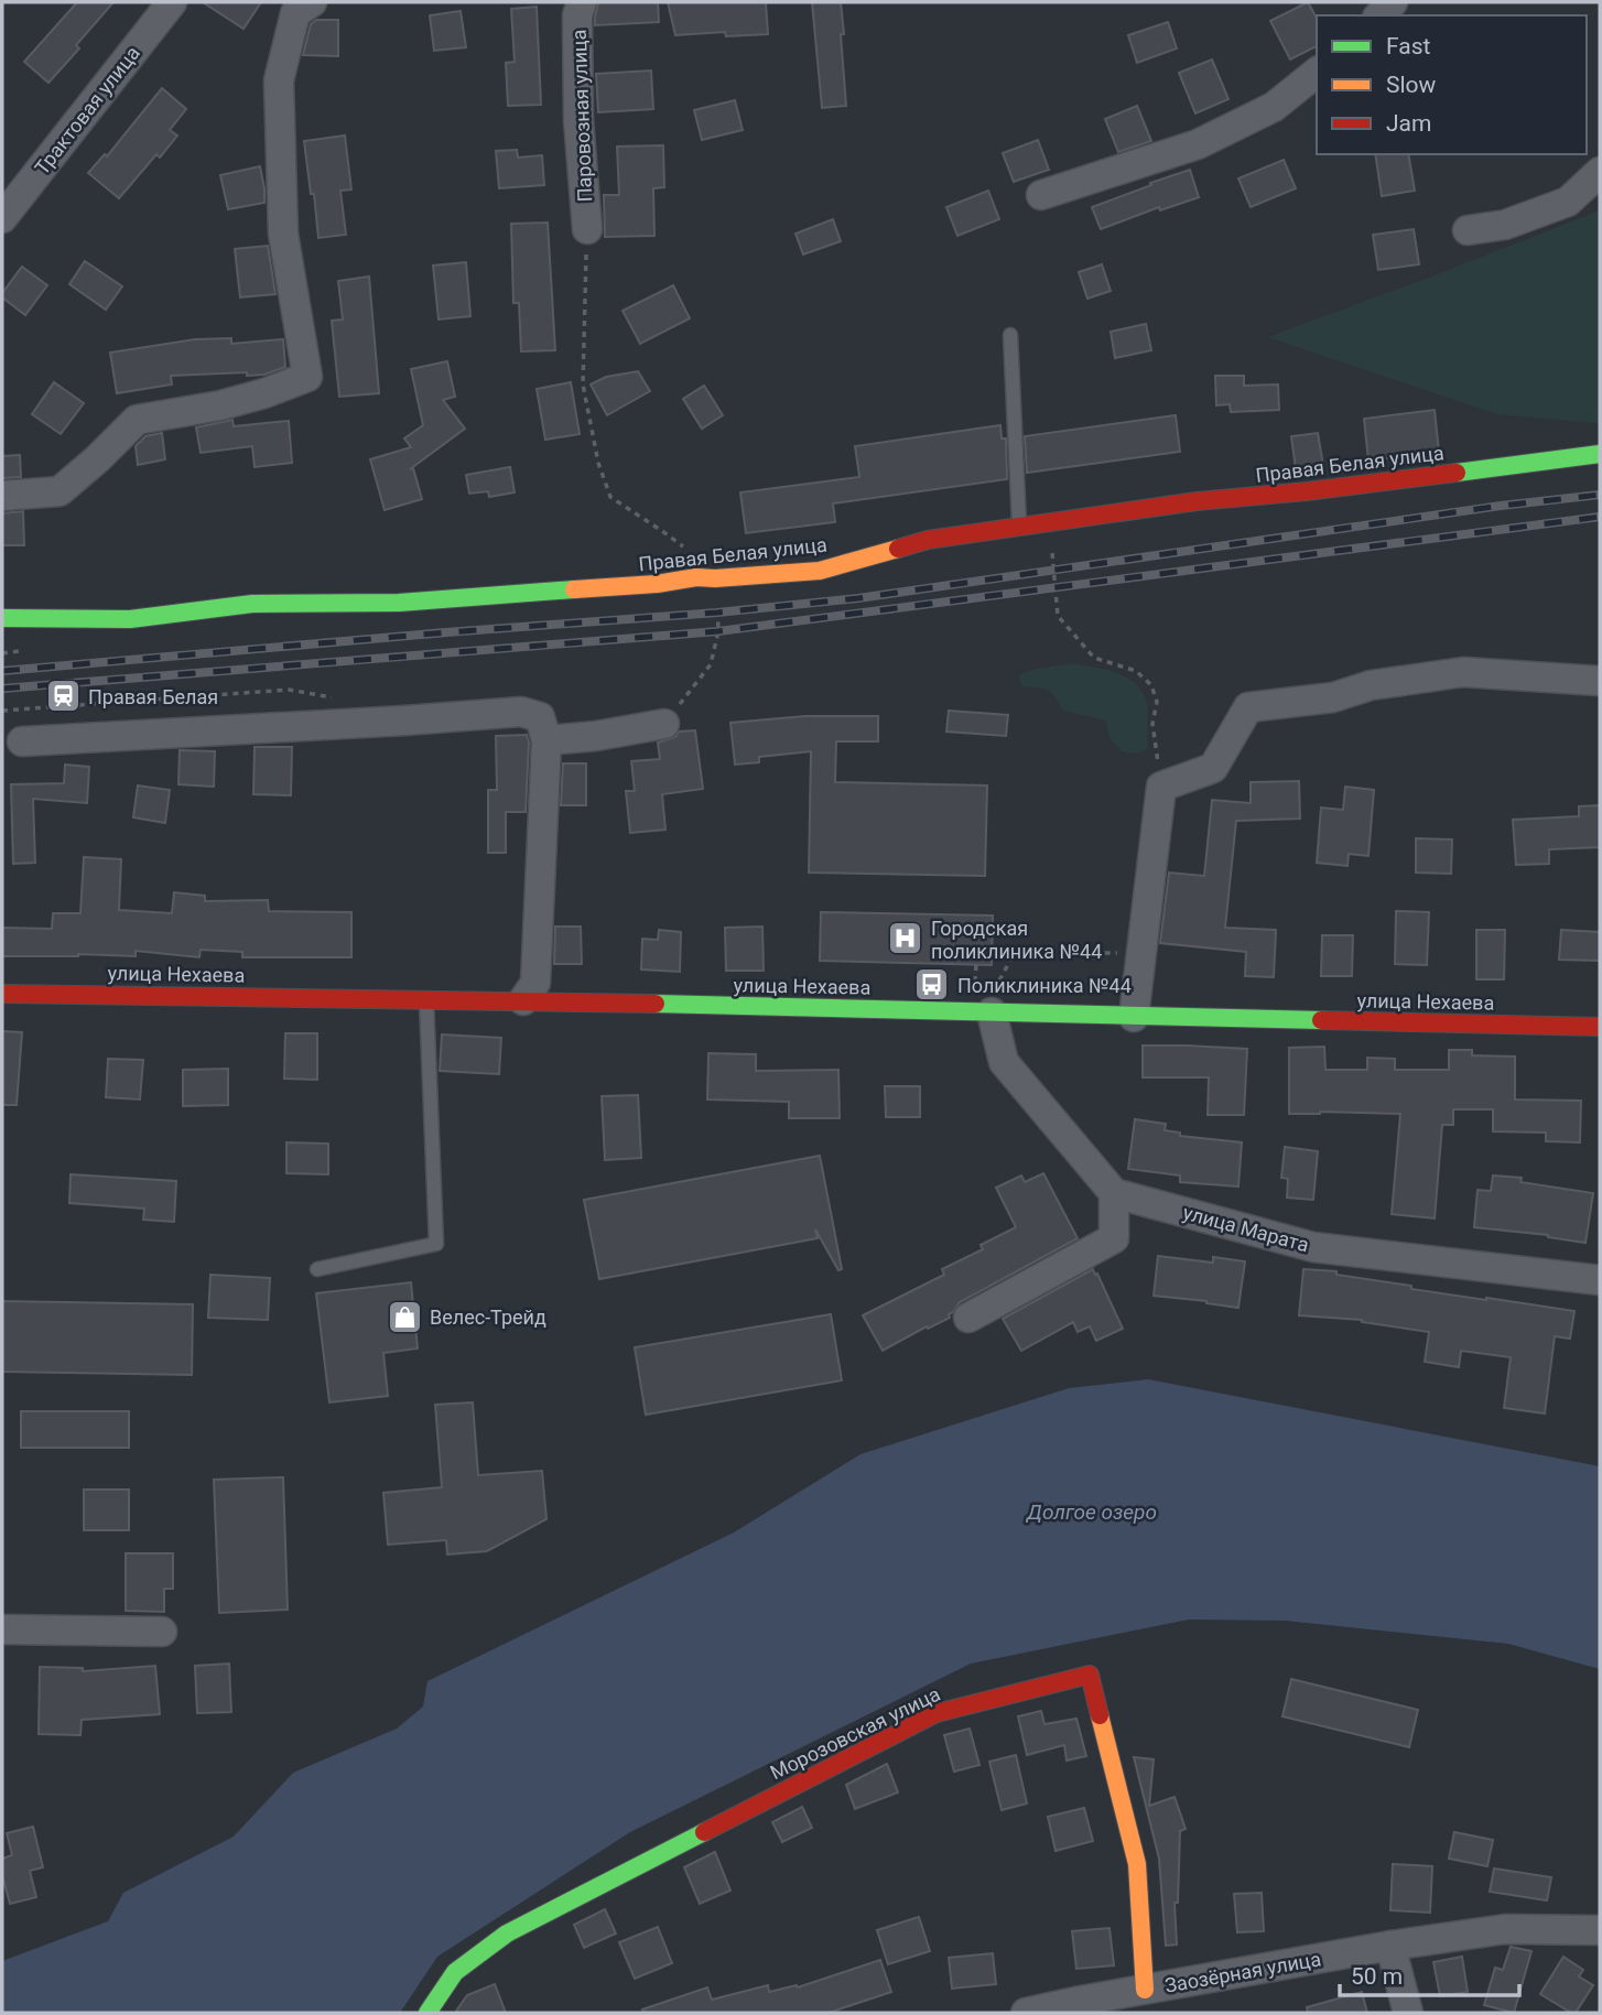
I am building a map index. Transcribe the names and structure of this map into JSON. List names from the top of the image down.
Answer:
{
  "streets": {
    "street": [
      "Трактовая улица",
      "Паровозная улица",
      "Правая Белая улица",
      "улица Нехаева",
      "улица Марата",
      "Морозовская улица",
      "Заозёрная улица"
    ]
  },
  "crossings": [
    ["Морозовская улица", "Заозёрная улица"]
  ],
  "water": ["Долгое озеро"],
  "places": {
    "station": ["Правая Белая"],
    "hospital": ["Городская поликлиника №44"],
    "bus stop": ["Поликлиника №44"],
    "shop": ["Велес-Трейд"]
  },
  "legend": ["Fast", "Slow", "Jam"],
  "scale_bar": "50 m"
}
